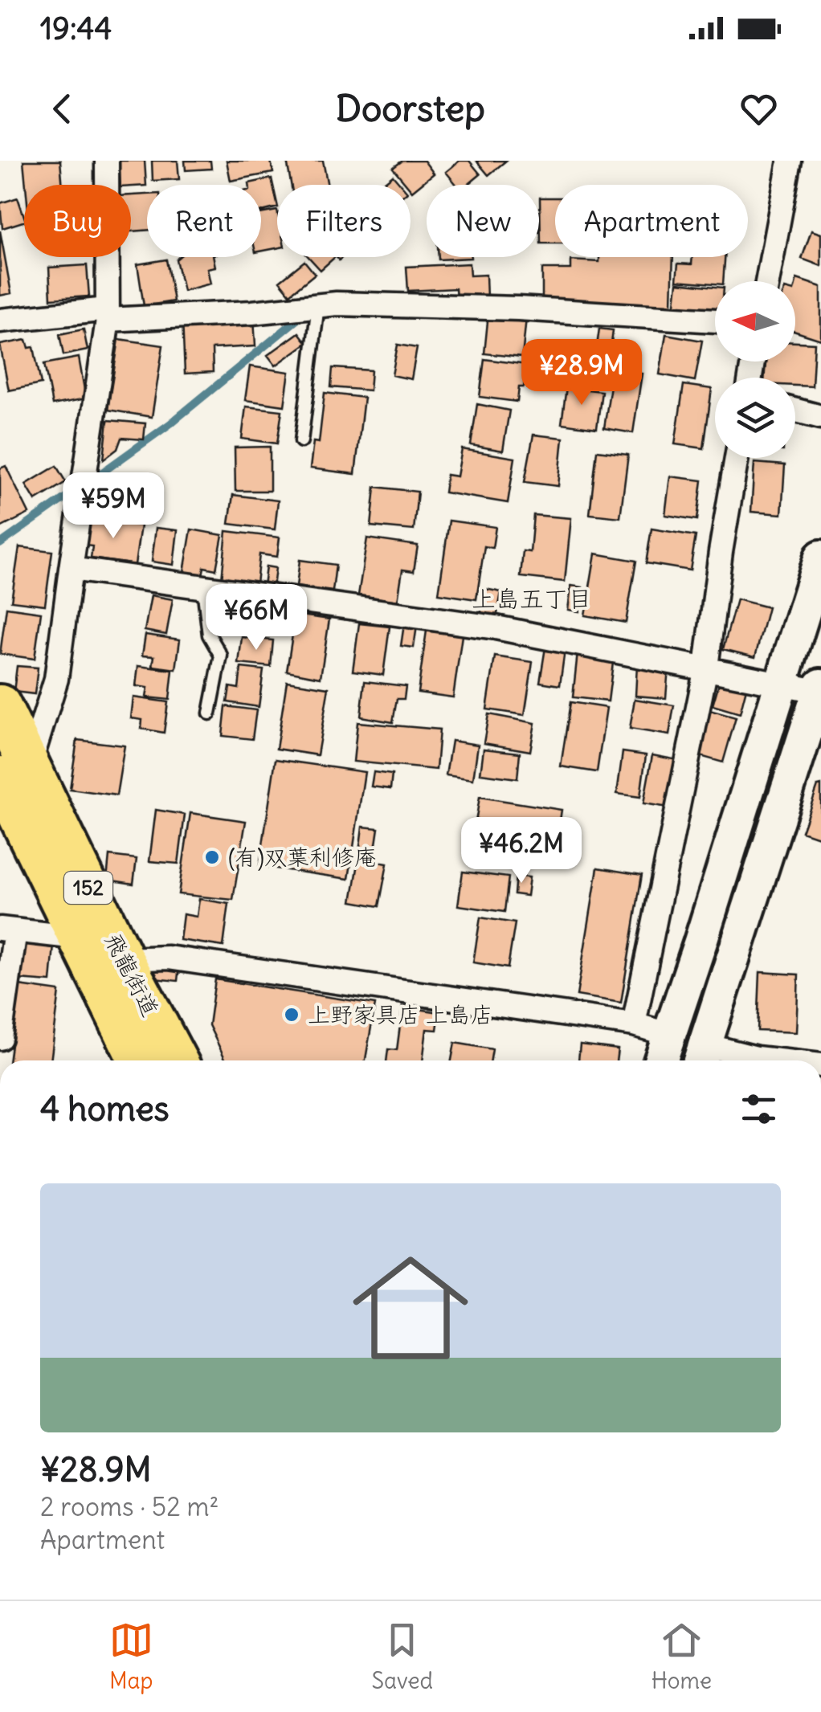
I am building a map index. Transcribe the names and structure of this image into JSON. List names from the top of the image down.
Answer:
{
  "streets": {
    "highway": ["152", "飛龍街道"]
  },
  "districts": ["上島五丁目"],
  "places": ["(有)双葉利修庵", "上野家具店 上島店"],
  "north": "left",
  "page": {
    "status": "19:44",
    "header": "Doorstep",
    "chip": [
      "Buy",
      "Rent",
      "Filters",
      "New",
      "Apartment"
    ],
    "price": [
      "¥28.9M",
      "¥59M",
      "¥66M",
      "¥46.2M"
    ],
    "heading": "4 homes",
    "list": [
      {
        "name": "¥28.9M",
        "note": "2 rooms · 52 m² · Apartment"
      }
    ],
    "tabs": ["Map", "Saved", "Home"]
  }
}
